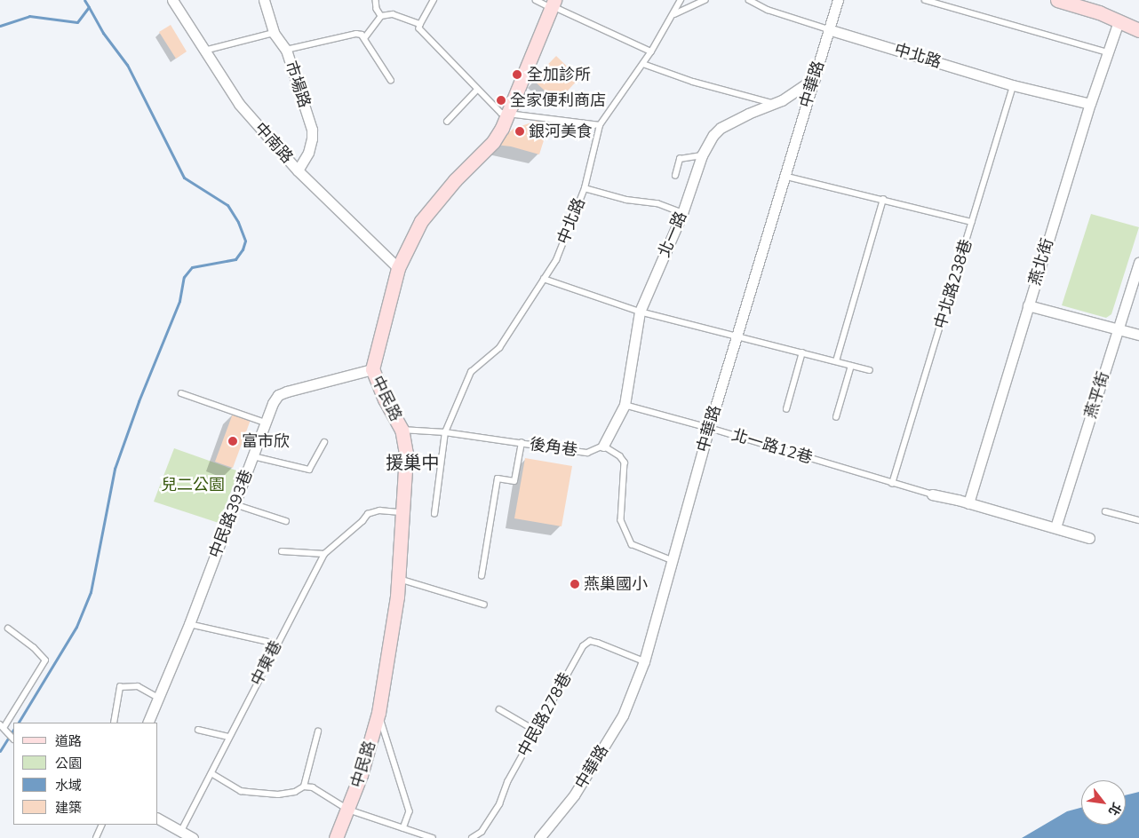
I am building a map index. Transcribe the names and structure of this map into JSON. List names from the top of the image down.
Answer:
{
  "streets": {
    "street": [
      "中北路",
      "市場路",
      "中華路",
      "中南路",
      "北一路",
      "燕北街",
      "燕平街",
      "中民路",
      "中民路393巷"
    ],
    "lane": [
      "中北路238巷",
      "北一路12巷",
      "後角巷",
      "中東巷",
      "中民路278巷"
    ]
  },
  "crossings": [
    ["中北路", "中華路"],
    ["中北路", "燕北街"],
    ["中北路", "中北路238巷"],
    ["中北路", "後角巷"],
    ["市場路", "中南路"],
    ["中華路", "北一路"],
    ["中華路", "北一路12巷"],
    ["中華路", "中民路278巷"],
    ["中南路", "中民路"],
    ["北一路", "北一路12巷"],
    ["北一路", "後角巷"],
    ["中北路238巷", "北一路12巷"],
    ["中民路", "後角巷"],
    ["中民路", "中民路393巷"],
    ["中民路", "中東巷"]
  ],
  "districts": ["援巢中"],
  "parks": ["兒二公園"],
  "places": [
    "全加診所",
    "全家便利商店",
    "銀河美食",
    "富市欣",
    "燕巢國小"
  ],
  "legend": [
    "道路",
    "公園",
    "水域",
    "建築"
  ],
  "north": "bottom right"
}
